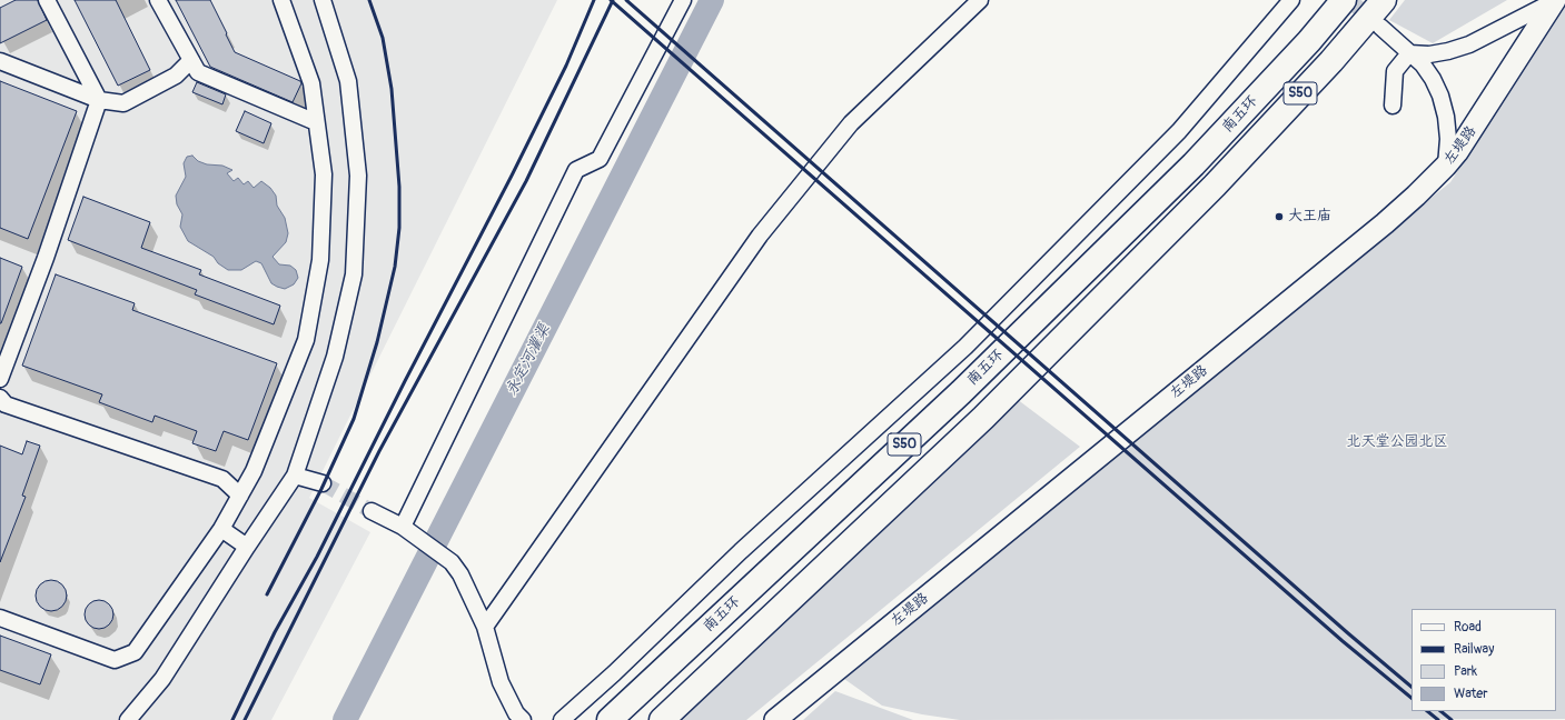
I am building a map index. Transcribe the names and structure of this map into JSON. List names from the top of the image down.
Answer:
{
  "streets": {
    "highway": ["S50", "南五环"],
    "main road": ["左堤路"]
  },
  "water": ["永定河灌渠"],
  "parks": ["北天堂公园北区"],
  "places": ["大王庙"],
  "legend": [
    "Road",
    "Railway",
    "Park",
    "Water"
  ]
}
